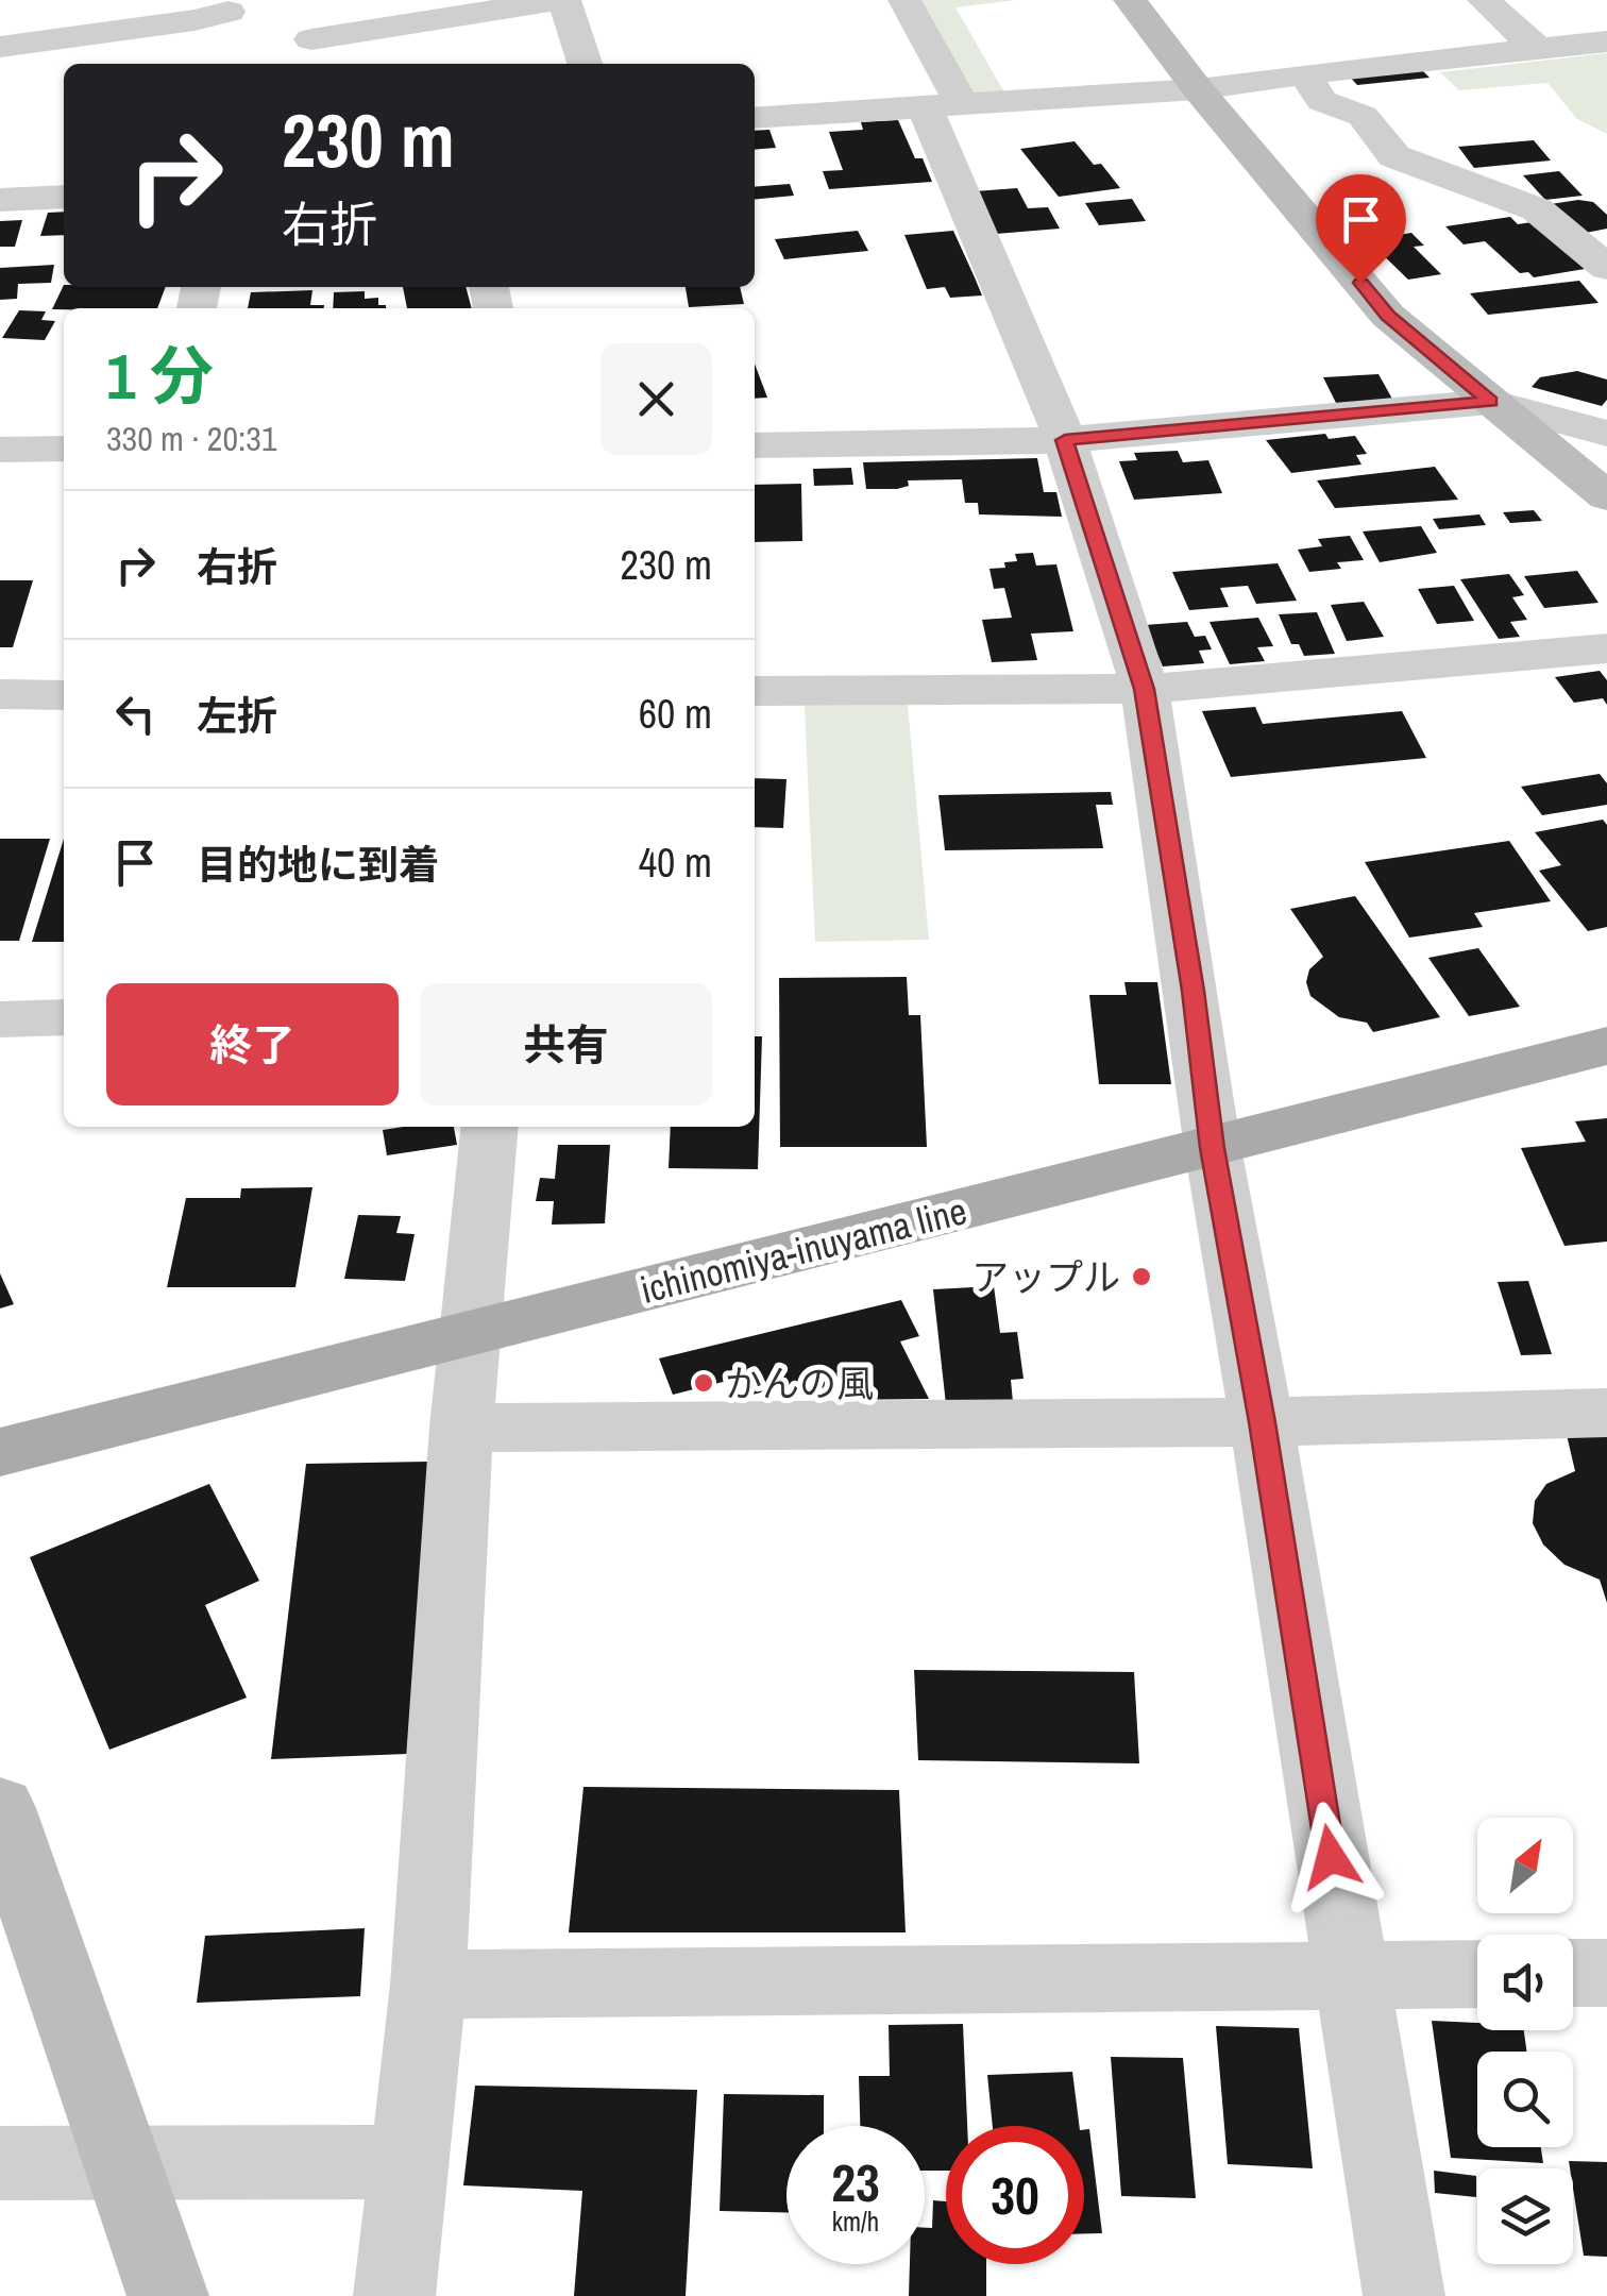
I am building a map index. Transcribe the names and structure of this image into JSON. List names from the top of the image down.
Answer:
{
  "streets": {
    "main road": ["ichinomiya-inuyama line"]
  },
  "places": ["アップル", "かんの風"],
  "north": "top right",
  "page": {
    "turn": ["230 m", "右折"],
    "heading": ["1 分", "330 m · 20:31"],
    "list": [
      {
        "name": "右折",
        "value": "230 m"
      },
      {
        "name": "左折",
        "value": "60 m"
      },
      {
        "name": "目的地に到着",
        "value": "40 m"
      }
    ],
    "buttons": ["終了", "共有"],
    "speed": "23 km/h",
    "limit": "30"
  }
}
